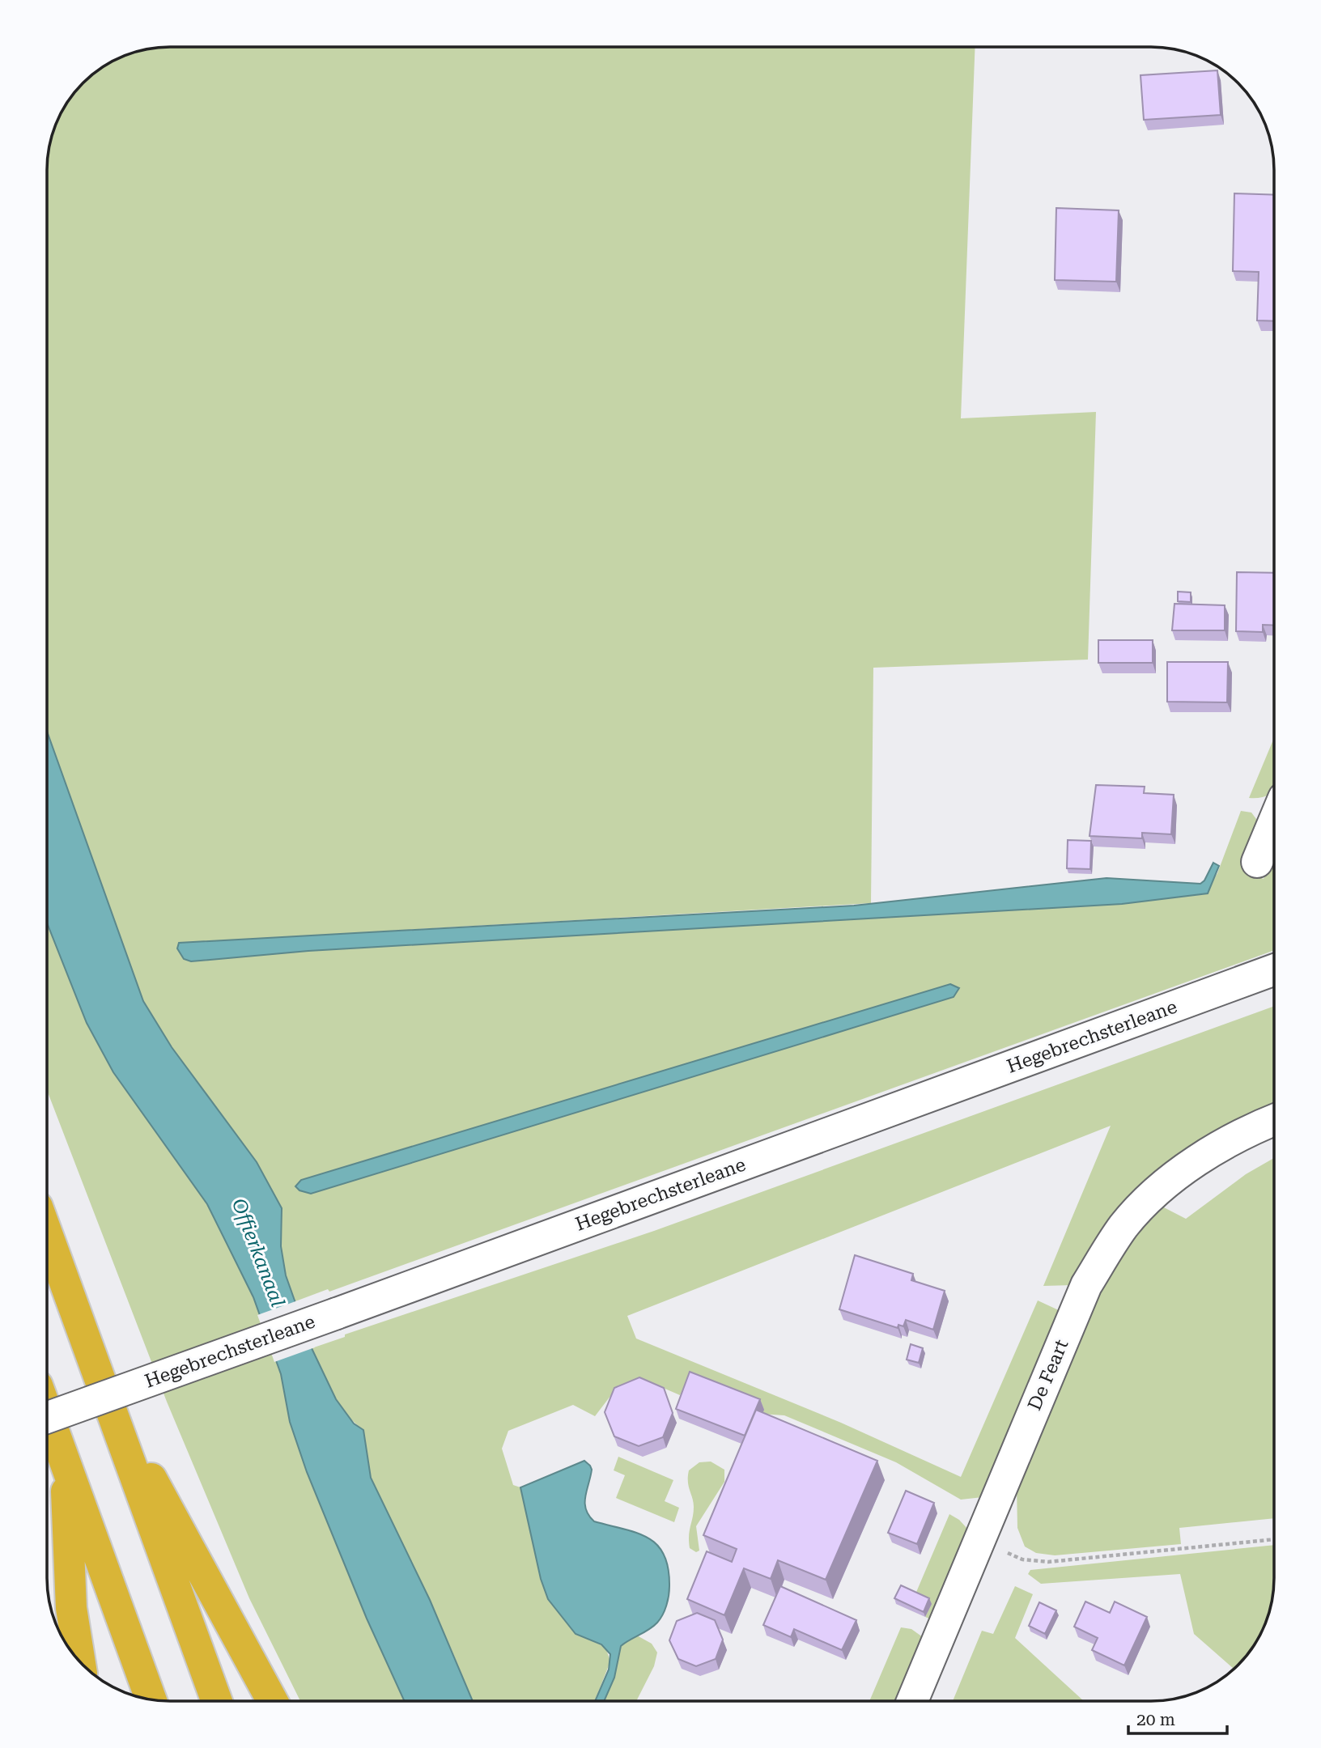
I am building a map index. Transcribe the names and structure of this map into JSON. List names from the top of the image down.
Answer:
{
  "streets": {
    "street": ["Hegebrechsterleane", "De Feart"]
  },
  "water": ["Offierkanaal"],
  "scale_bar": "20 m"
}
